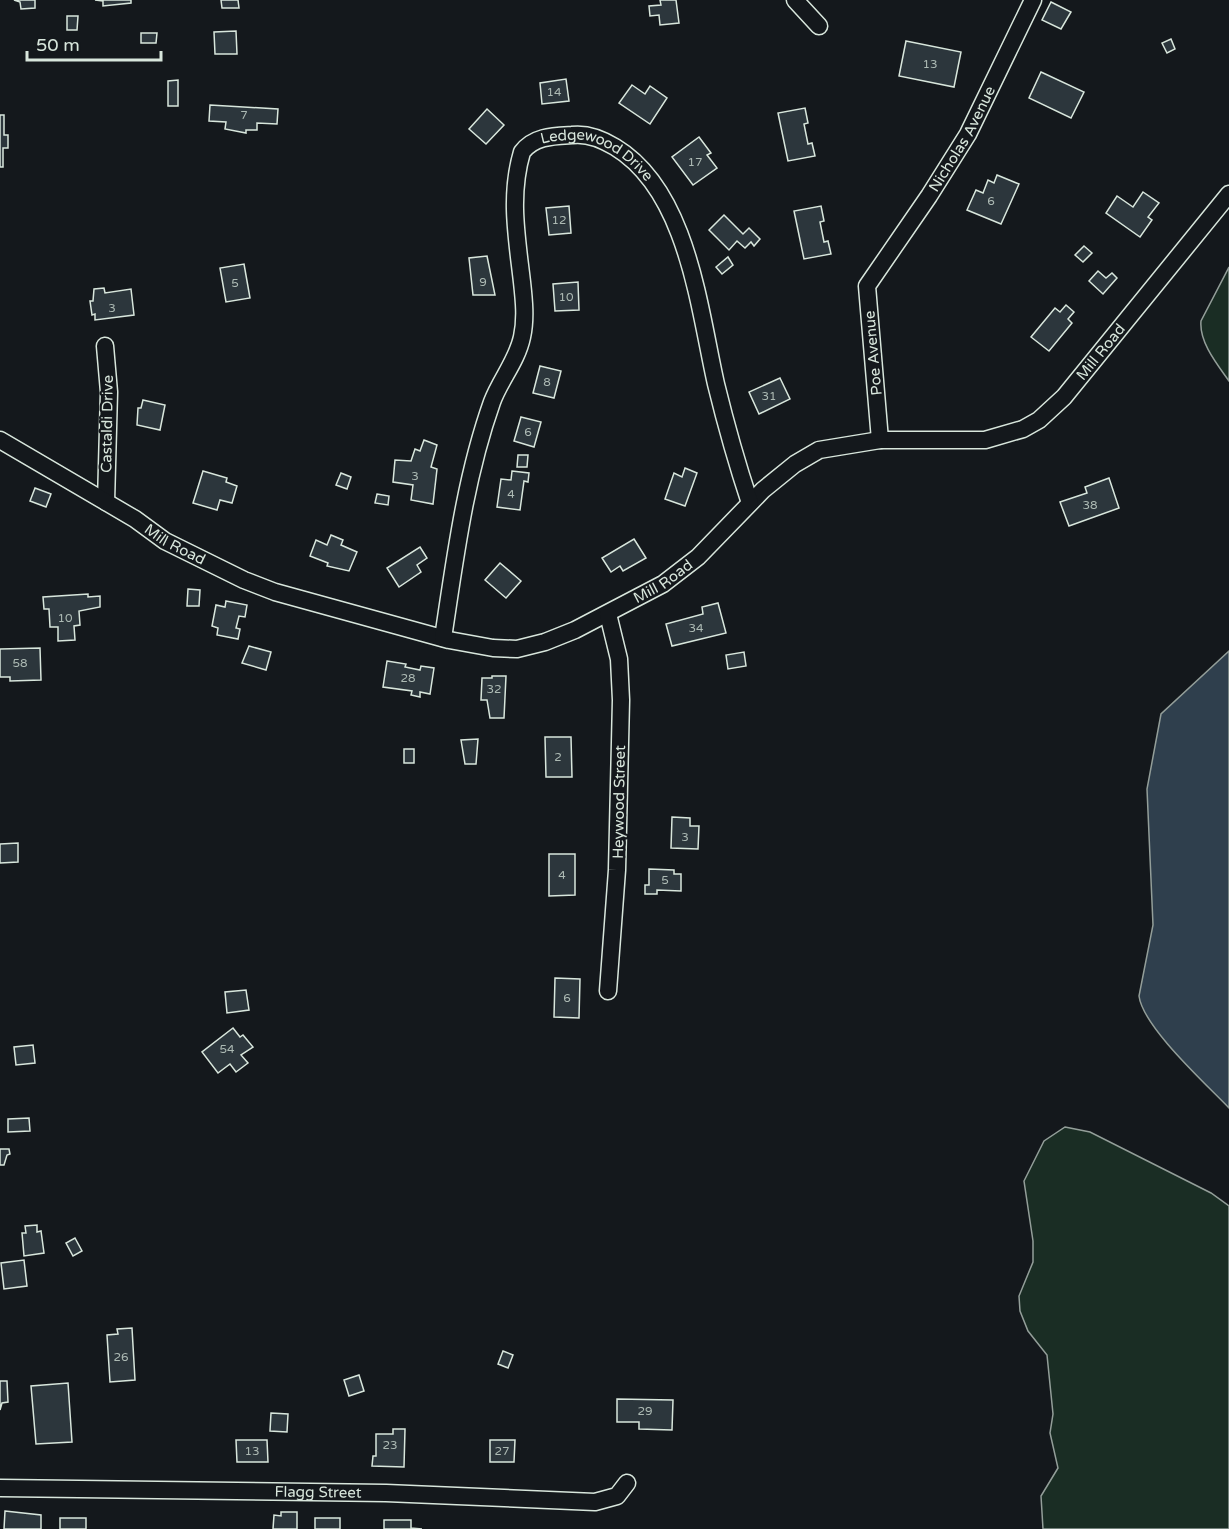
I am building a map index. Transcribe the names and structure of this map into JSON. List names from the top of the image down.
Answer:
{
  "streets": {
    "street": [
      "Nicholas Avenue",
      "Ledgewood Drive",
      "Mill Road",
      "Poe Avenue",
      "Castaldi Drive",
      "Heywood Street",
      "Flagg Street"
    ]
  },
  "crossings": [
    ["Nicholas Avenue", "Poe Avenue"],
    ["Ledgewood Drive", "Mill Road"],
    ["Mill Road", "Poe Avenue"],
    ["Mill Road", "Castaldi Drive"],
    ["Mill Road", "Heywood Street"]
  ],
  "house_numbers": [
    "13",
    "14",
    "7",
    "17",
    "6",
    "12",
    "9",
    "5",
    "10",
    "3",
    "8",
    "31",
    "6",
    "3",
    "4",
    "38",
    "10",
    "34",
    "58",
    "28",
    "32",
    "2",
    "3",
    "4",
    "5",
    "6",
    "54",
    "26",
    "29",
    "23",
    "13",
    "27"
  ],
  "scale_bar": "50 m"
}
